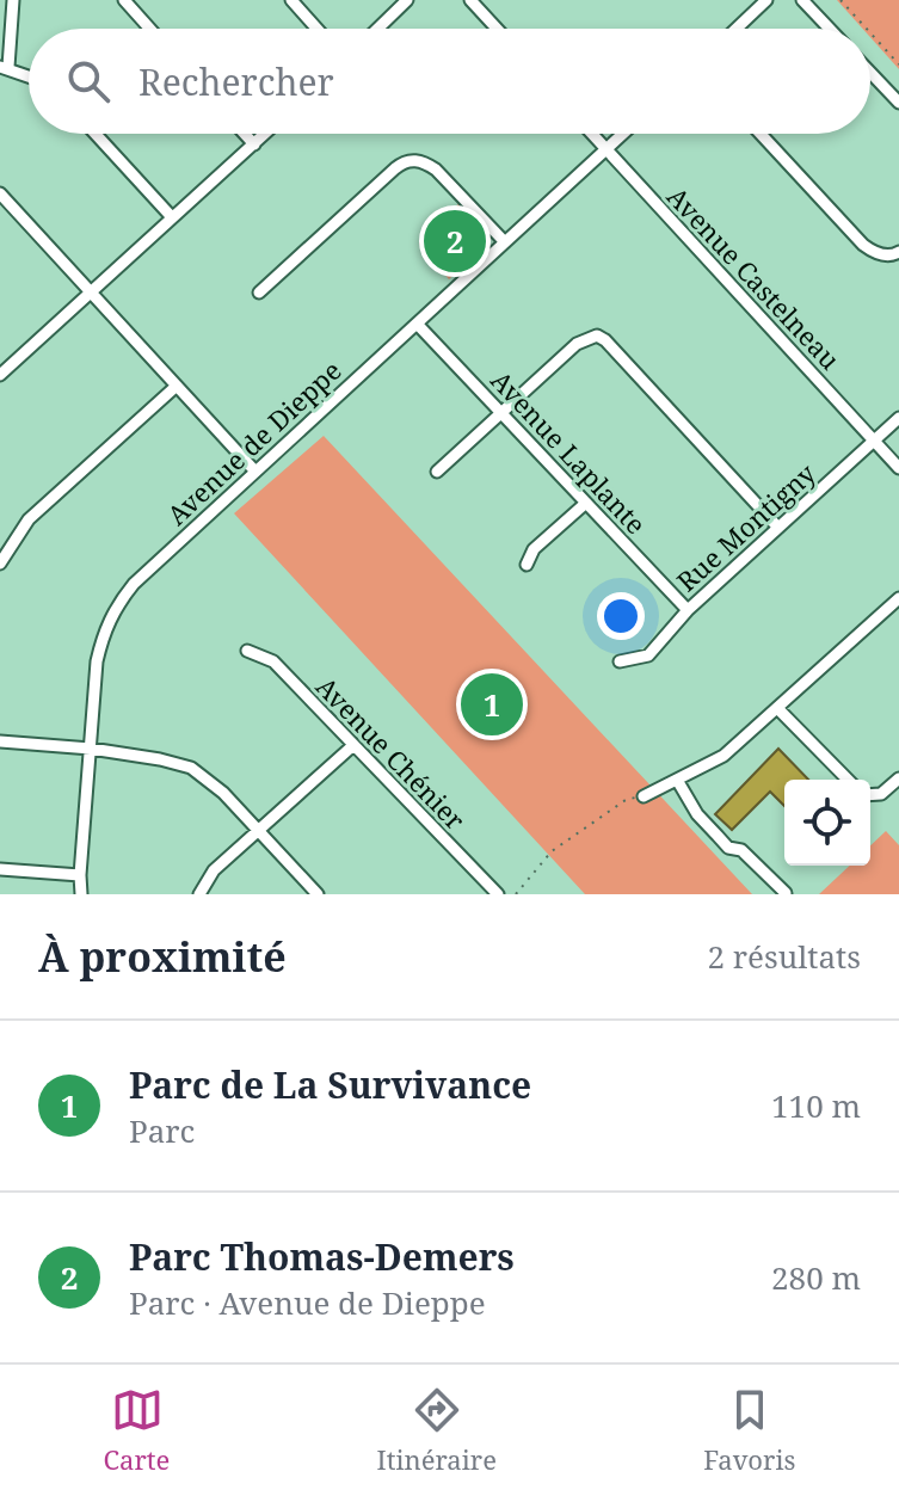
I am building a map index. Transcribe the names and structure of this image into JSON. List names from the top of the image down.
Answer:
{
  "streets": {
    "street": [
      "Avenue Castelneau",
      "Avenue de Dieppe",
      "Avenue Laplante",
      "Rue Montigny",
      "Avenue Chénier"
    ]
  },
  "crossings": [
    ["Avenue Castelneau", "Avenue de Dieppe"],
    ["Avenue Castelneau", "Rue Montigny"],
    ["Avenue de Dieppe", "Avenue Laplante"],
    ["Avenue Laplante", "Rue Montigny"]
  ],
  "page": {
    "search": "Rechercher",
    "pins": ["2", "1"],
    "heading": ["À proximité", "2 résultats"],
    "list": [
      {
        "mark": "1",
        "name": "Parc de La Survivance",
        "note": "Parc",
        "value": "110 m"
      },
      {
        "mark": "2",
        "name": "Parc Thomas-Demers",
        "note": "Parc · Avenue de Dieppe",
        "value": "280 m"
      }
    ],
    "nav": ["Carte", "Itinéraire", "Favoris"]
  }
}
